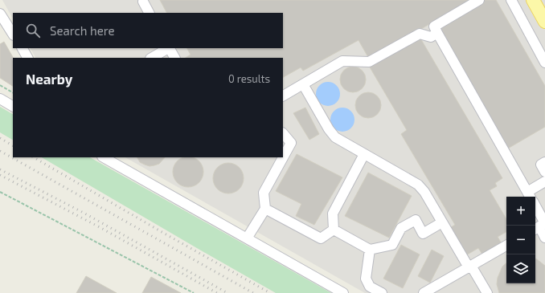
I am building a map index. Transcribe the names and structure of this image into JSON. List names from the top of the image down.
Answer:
{
  "page": {
    "search": "Search here",
    "heading": ["Nearby", "0 results"],
    "map_buttons": ["+", "−"]
  }
}
